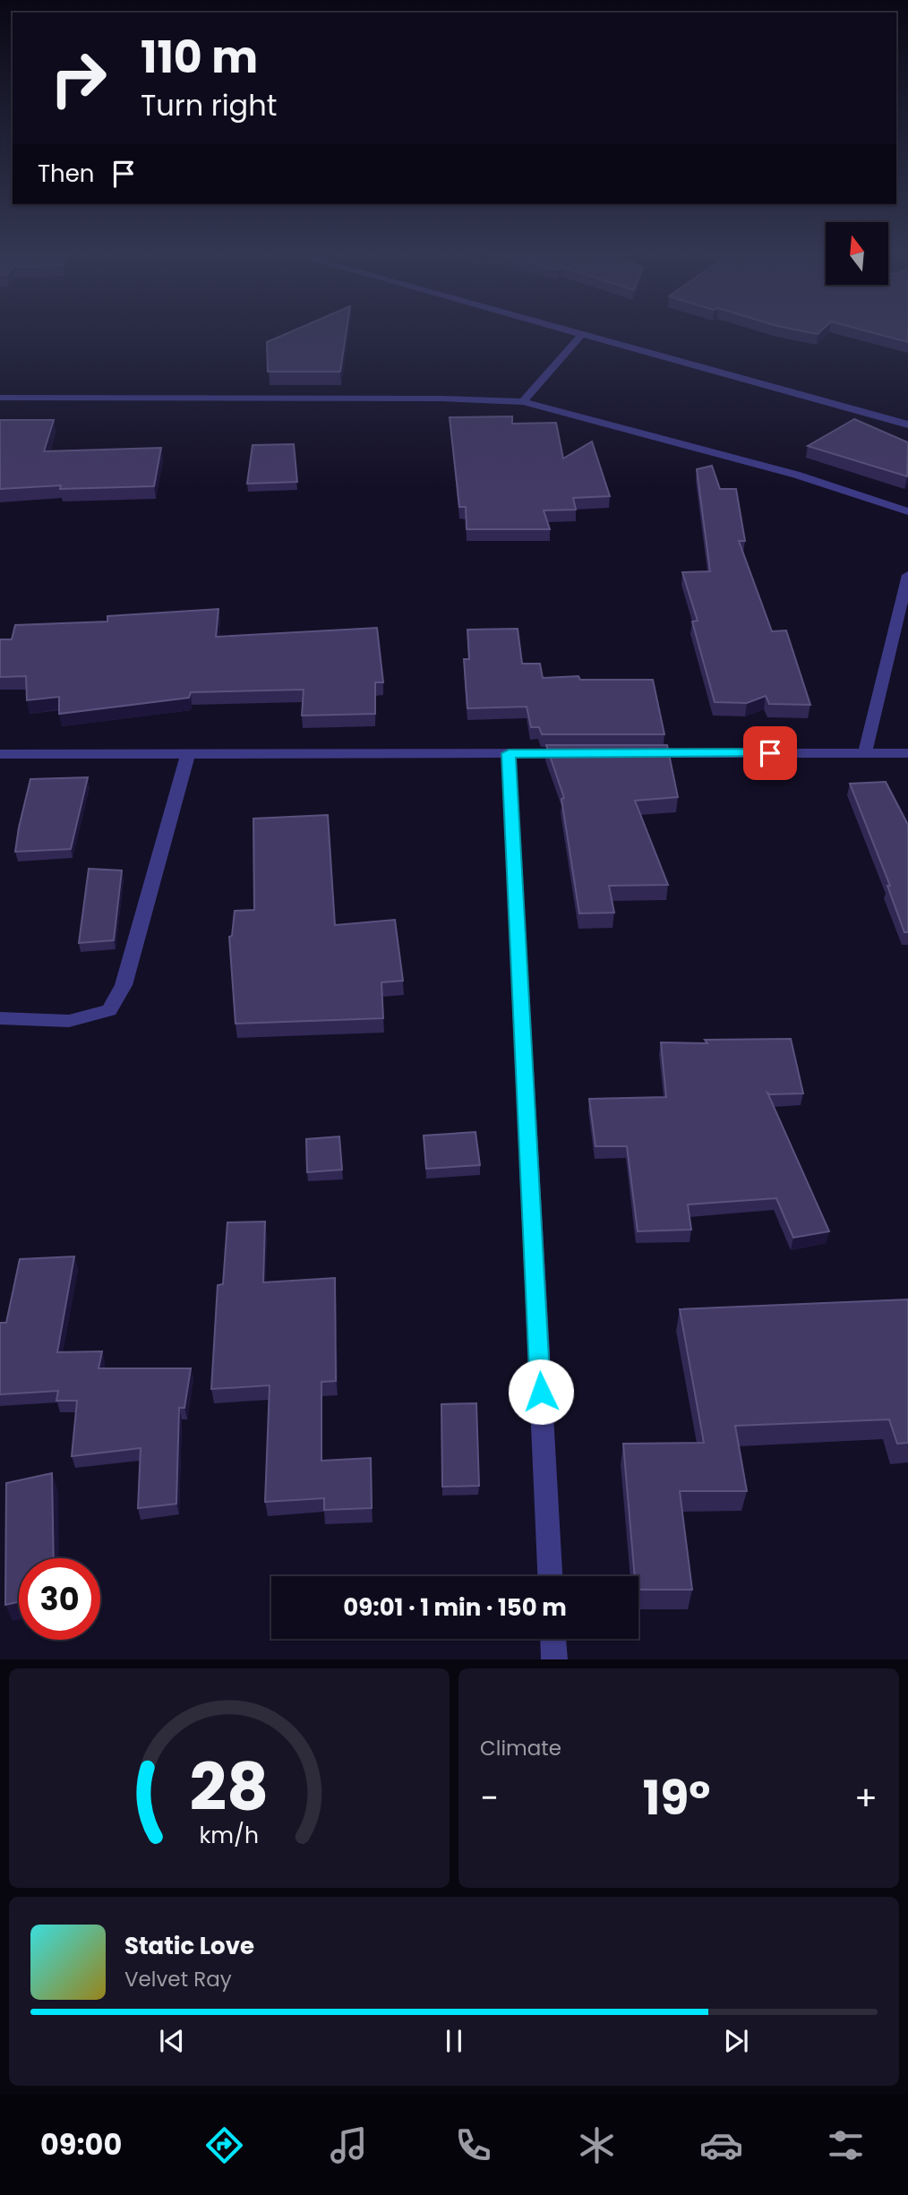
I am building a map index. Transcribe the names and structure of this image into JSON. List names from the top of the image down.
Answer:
{
  "north": "top",
  "page": {
    "turn": ["110 m", "Turn right"],
    "then": "Then",
    "limit": "30",
    "trip": "09:01 · 1 min · 150 m",
    "tile": "Climate",
    "heat": ["−", "19°", "+"],
    "song": ["Static Love", "Velvet Ray"],
    "tabs": "09:00",
    "gauge": ["28", "km/h"]
  }
}
